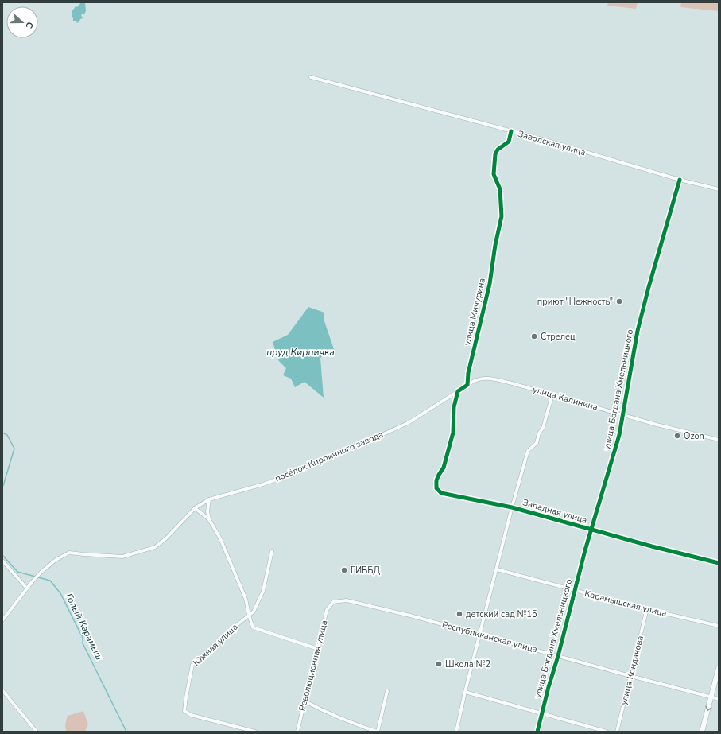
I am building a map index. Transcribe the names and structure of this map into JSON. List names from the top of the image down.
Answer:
{
  "streets": {
    "street": [
      "Заводская улица",
      "улица Мичурина",
      "улица Богдана Хмельницкого",
      "улица Калинина",
      "посёлок Кирпичного завода",
      "Западная улица",
      "Карамышская улица",
      "Республиканская улица",
      "Южная улица",
      "Революционная улица",
      "улица Кондакова"
    ]
  },
  "crossings": [
    ["Заводская улица", "улица Мичурина"],
    ["Заводская улица", "улица Богдана Хмельницкого"],
    ["улица Мичурина", "улица Калинина"],
    ["улица Богдана Хмельницкого", "улица Калинина"],
    ["улица Богдана Хмельницкого", "Западная улица"],
    ["улица Богдана Хмельницкого", "Карамышская улица"],
    ["улица Богдана Хмельницкого", "Республиканская улица"],
    ["посёлок Кирпичного завода", "Западная улица"],
    ["Карамышская улица", "улица Кондакова"],
    ["Республиканская улица", "Революционная улица"],
    ["Республиканская улица", "улица Кондакова"]
  ],
  "water": ["пруд Кирпичка", "Голый Карамыш"],
  "places": [
    "приют \"Нежность\"",
    "Стрелец",
    "Ozon",
    "ГИББД",
    "детский сад №15",
    "Школа №2"
  ],
  "north": "right"
}
